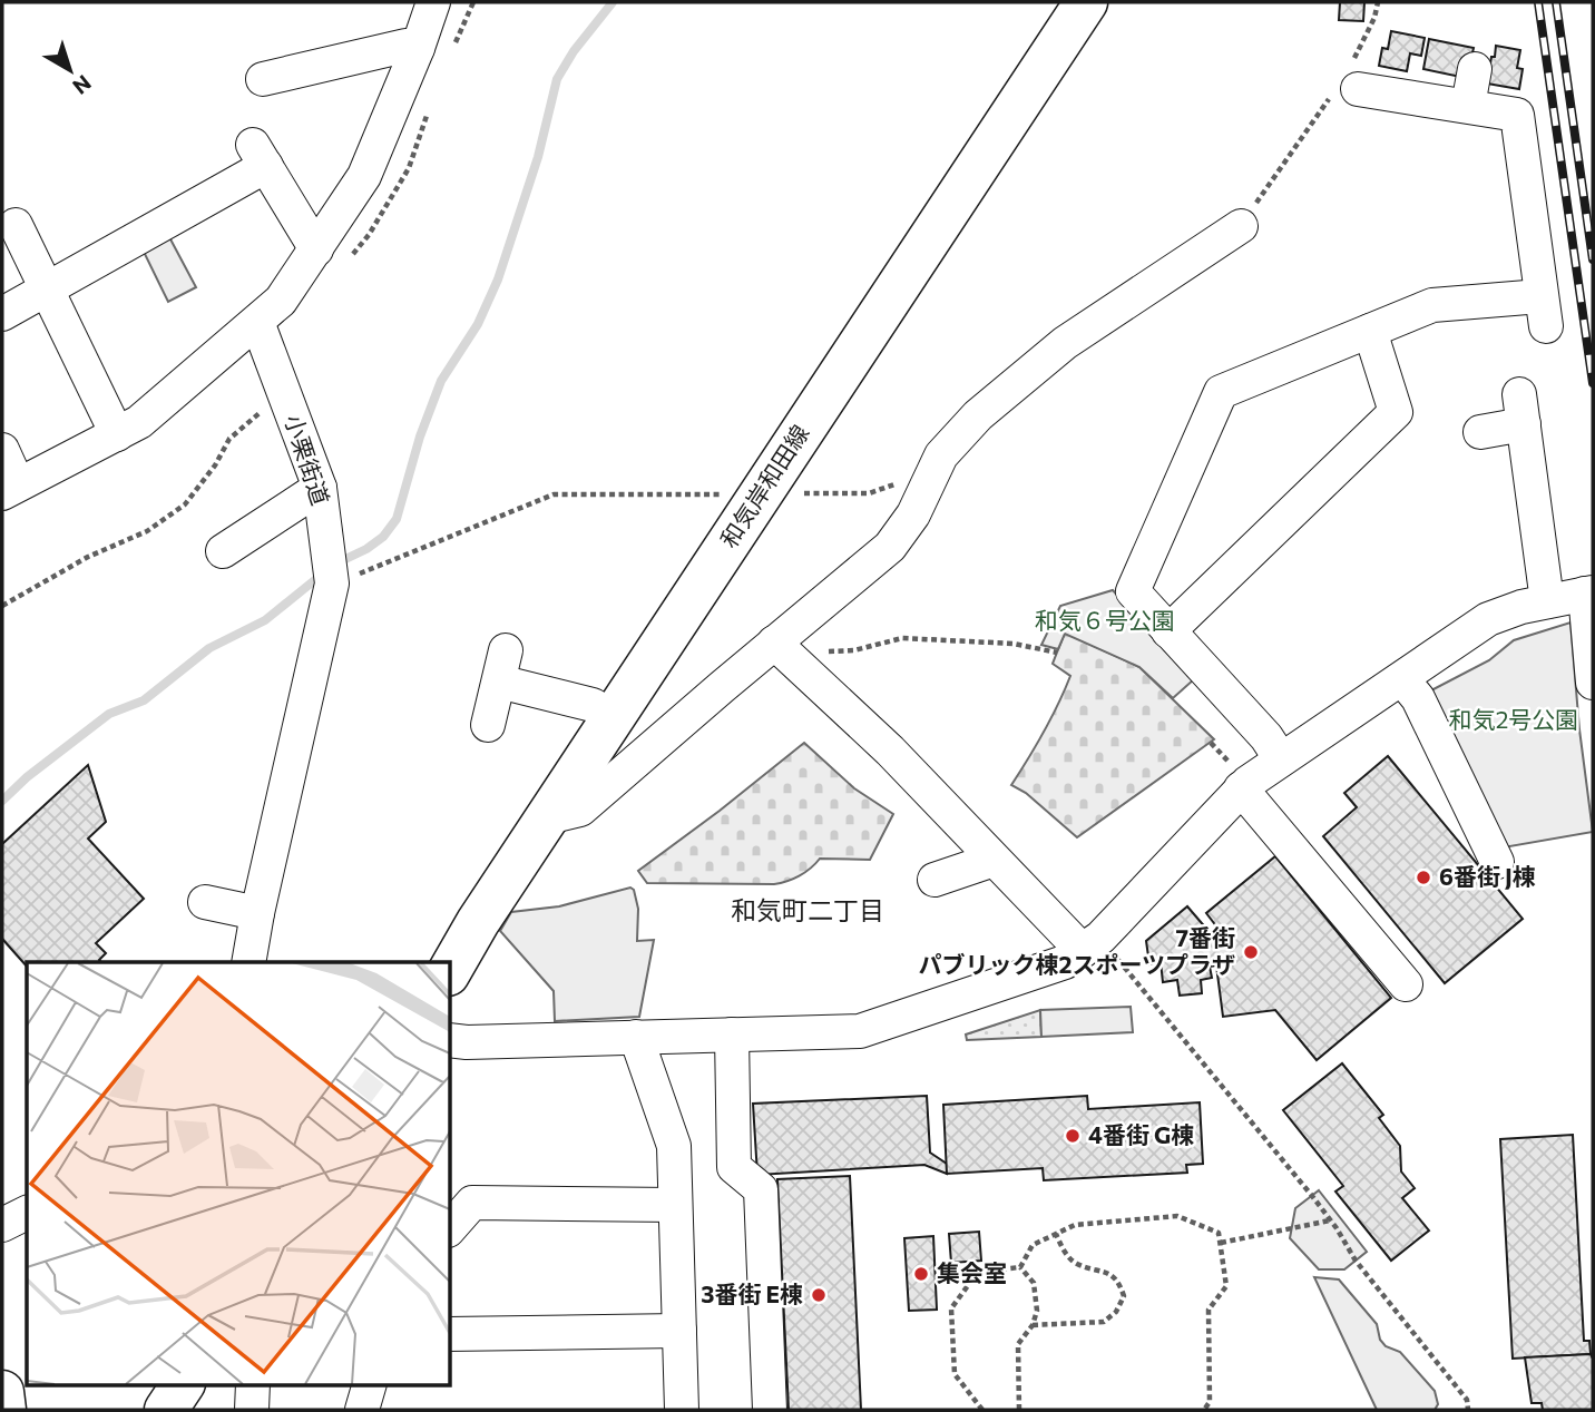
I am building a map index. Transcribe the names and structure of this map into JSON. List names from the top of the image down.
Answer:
{
  "streets": {
    "main road": ["和気岸和田線"],
    "street": ["小栗街道"]
  },
  "districts": ["和気町二丁目"],
  "parks": ["和気６号公園", "和気2号公園"],
  "places": [
    "6番街 J棟",
    "7番街 パブリック棟2スポーツプラザ",
    "4番街 G棟",
    "集会室",
    "3番街 E棟"
  ],
  "north": "bottom right"
}
